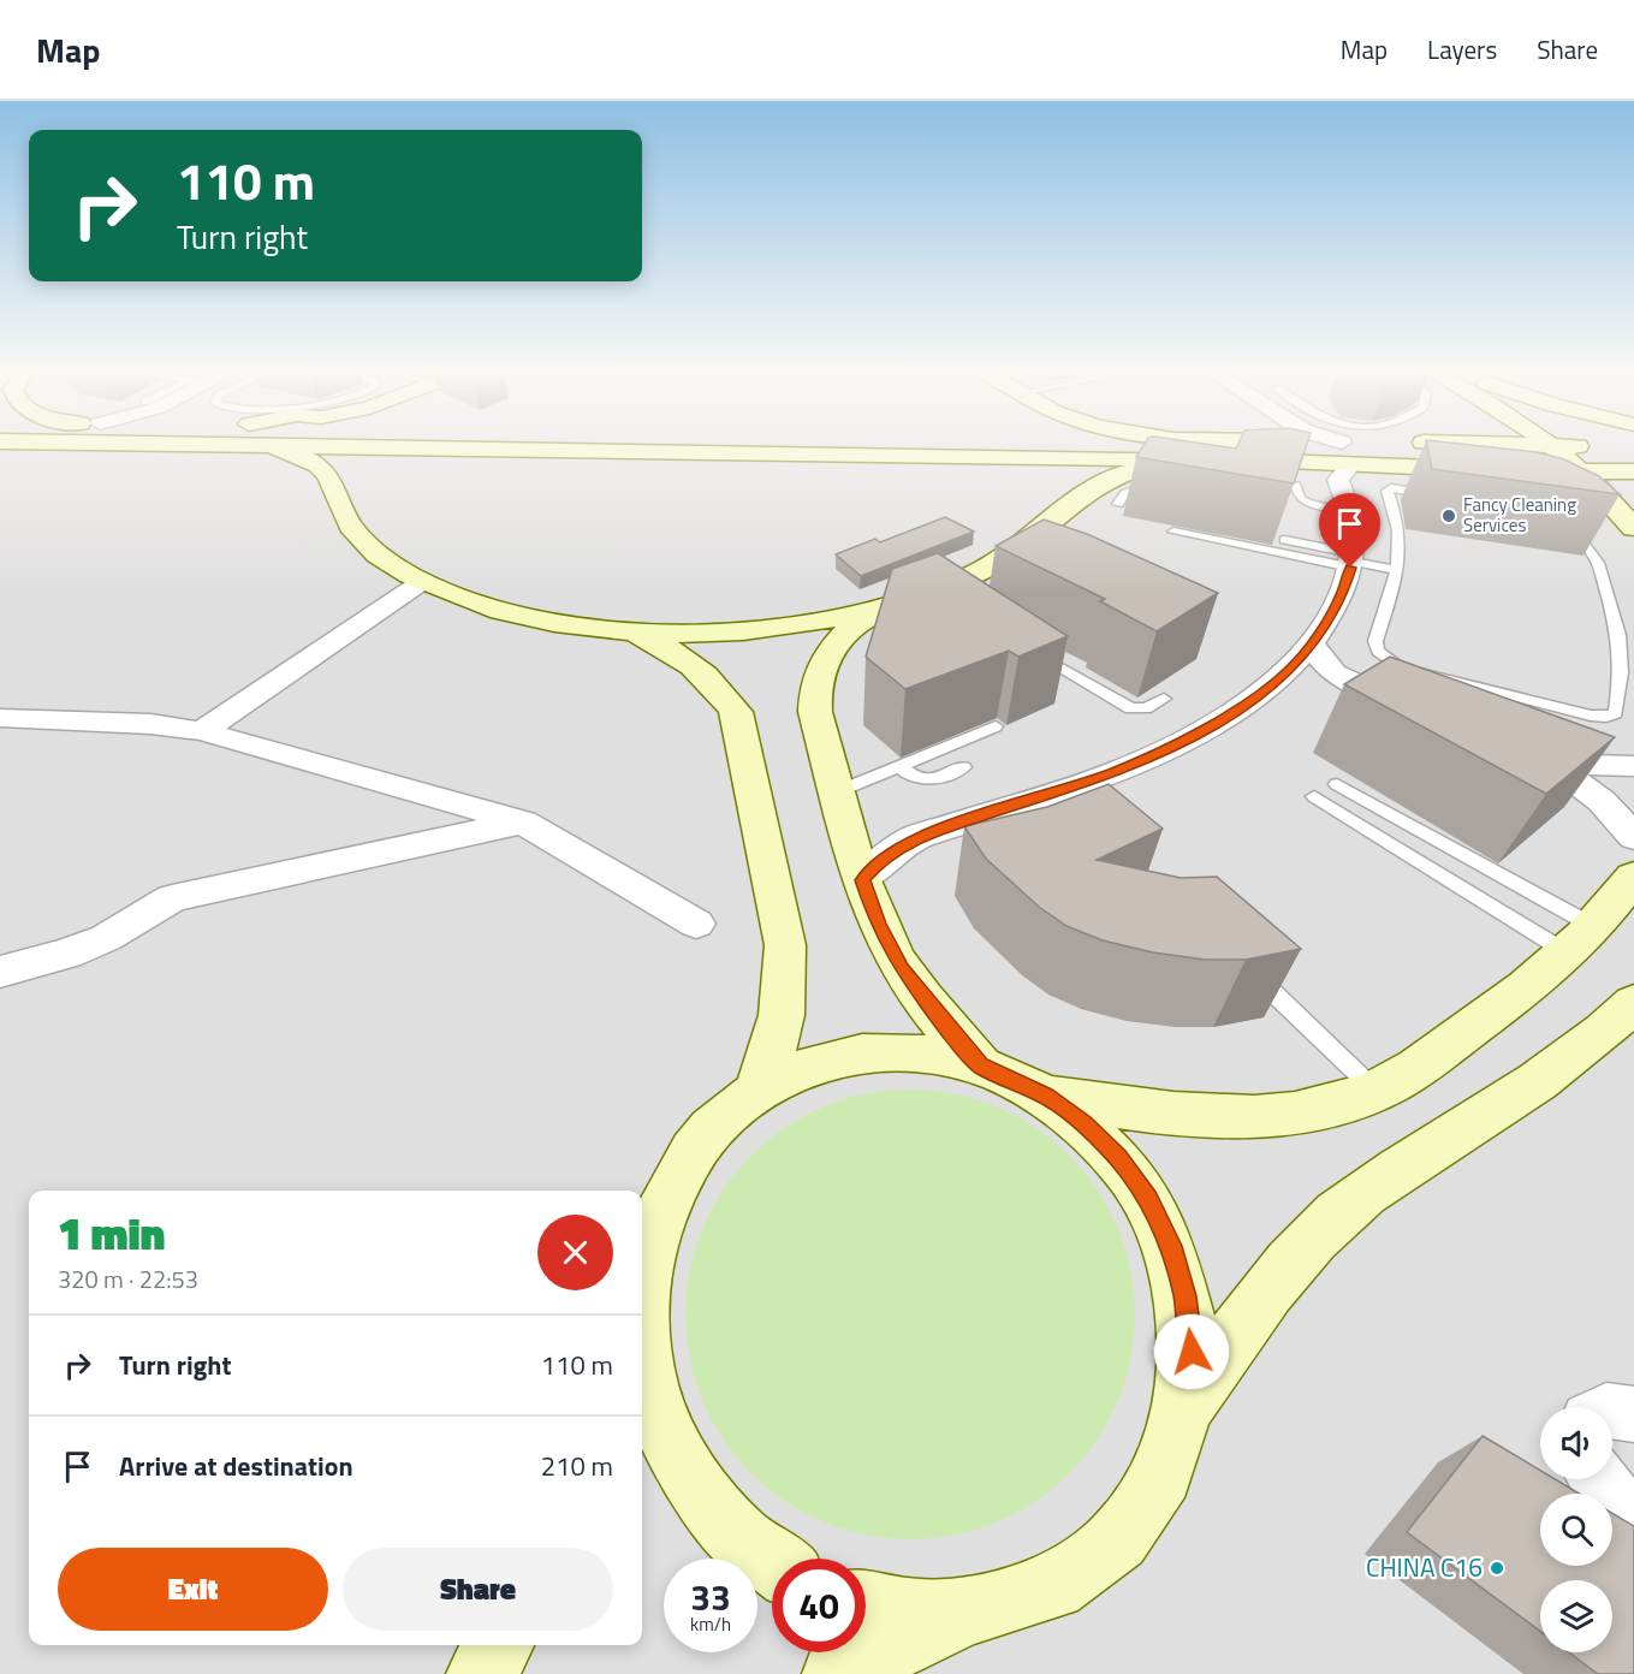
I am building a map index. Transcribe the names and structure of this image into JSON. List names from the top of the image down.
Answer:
{
  "places": ["Fancy Cleaning Services", "CHINA C16"],
  "page": {
    "header": "Map",
    "nav": ["Map", "Layers", "Share"],
    "turn": ["110 m", "Turn right"],
    "heading": ["1 min", "320 m · 22:53"],
    "list": [
      {
        "name": "Turn right",
        "value": "110 m"
      },
      {
        "name": "Arrive at destination",
        "value": "210 m"
      }
    ],
    "buttons": ["Exit", "Share"],
    "speed": "33 km/h",
    "limit": "40"
  }
}
